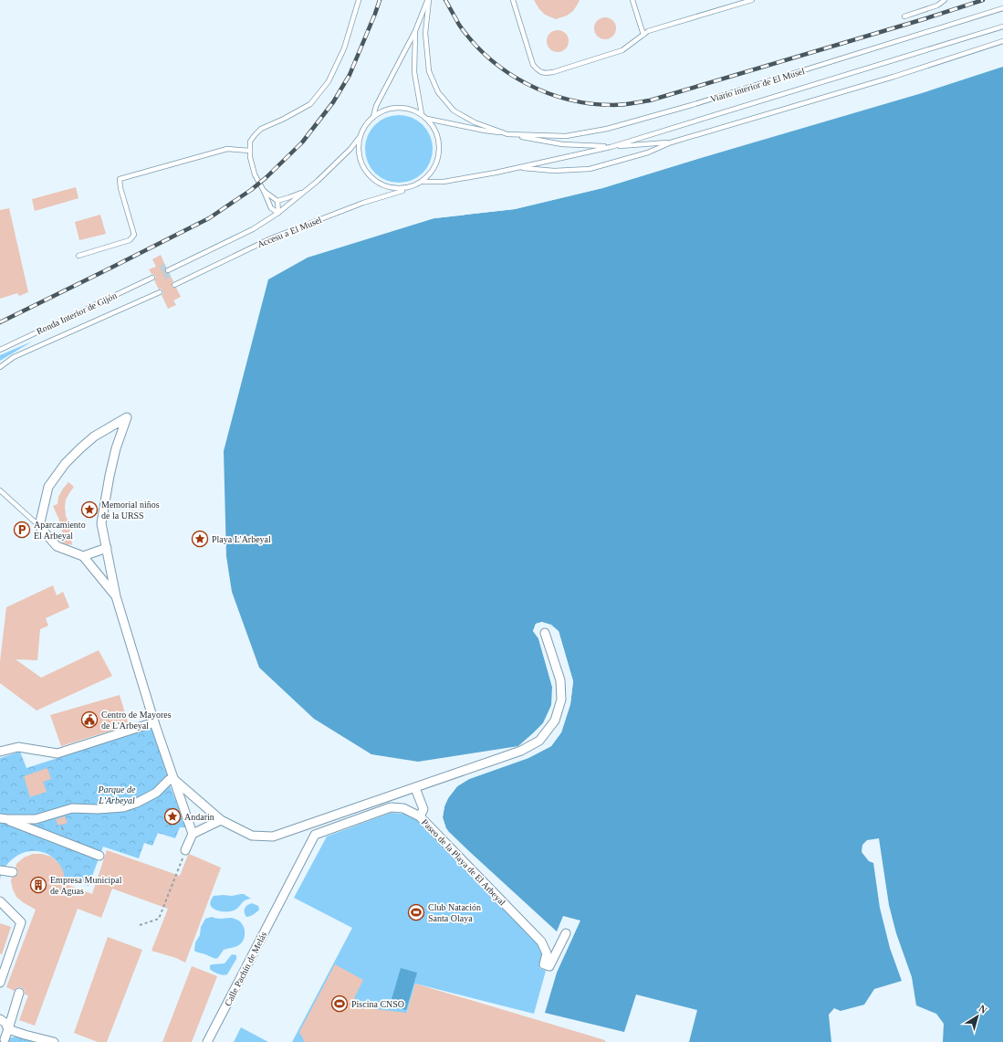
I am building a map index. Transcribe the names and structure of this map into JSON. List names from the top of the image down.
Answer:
{
  "streets": {
    "street": ["Paseo de la Playa de El Arbeyal", "Calle Pachín de Melás"],
    "lane": ["Viario interior de El Musel", "Accesu a El Musel", "Ronda Interior de Gijón"]
  },
  "crossings": [
    ["Viario interior de El Musel", "Accesu a El Musel"],
    ["Paseo de la Playa de El Arbeyal", "Calle Pachín de Melás"]
  ],
  "parks": ["Parque de L'Arbeyal"],
  "places": {
    "place": ["Memorial niños de la URSS", "Playa L'Arbeyal", "Andarin"],
    "parking": ["Aparcamiento El Arbeyal"],
    "public building": ["Centro de Mayores de L'Arbeyal"],
    "building": ["Empresa Municipal de Aguas"],
    "sports": ["Club Natación Santa Olaya", "Piscina CNSO"]
  },
  "north": "top right"
}
